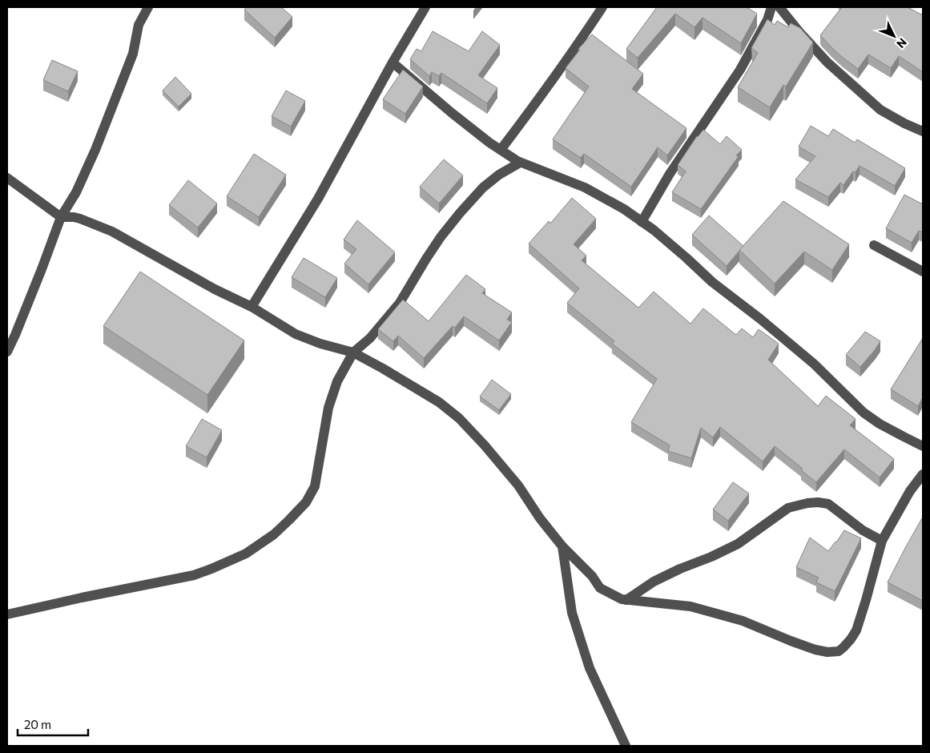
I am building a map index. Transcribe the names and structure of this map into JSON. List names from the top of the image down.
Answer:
{
  "scale_bar": "20 m",
  "north": "bottom right"
}
